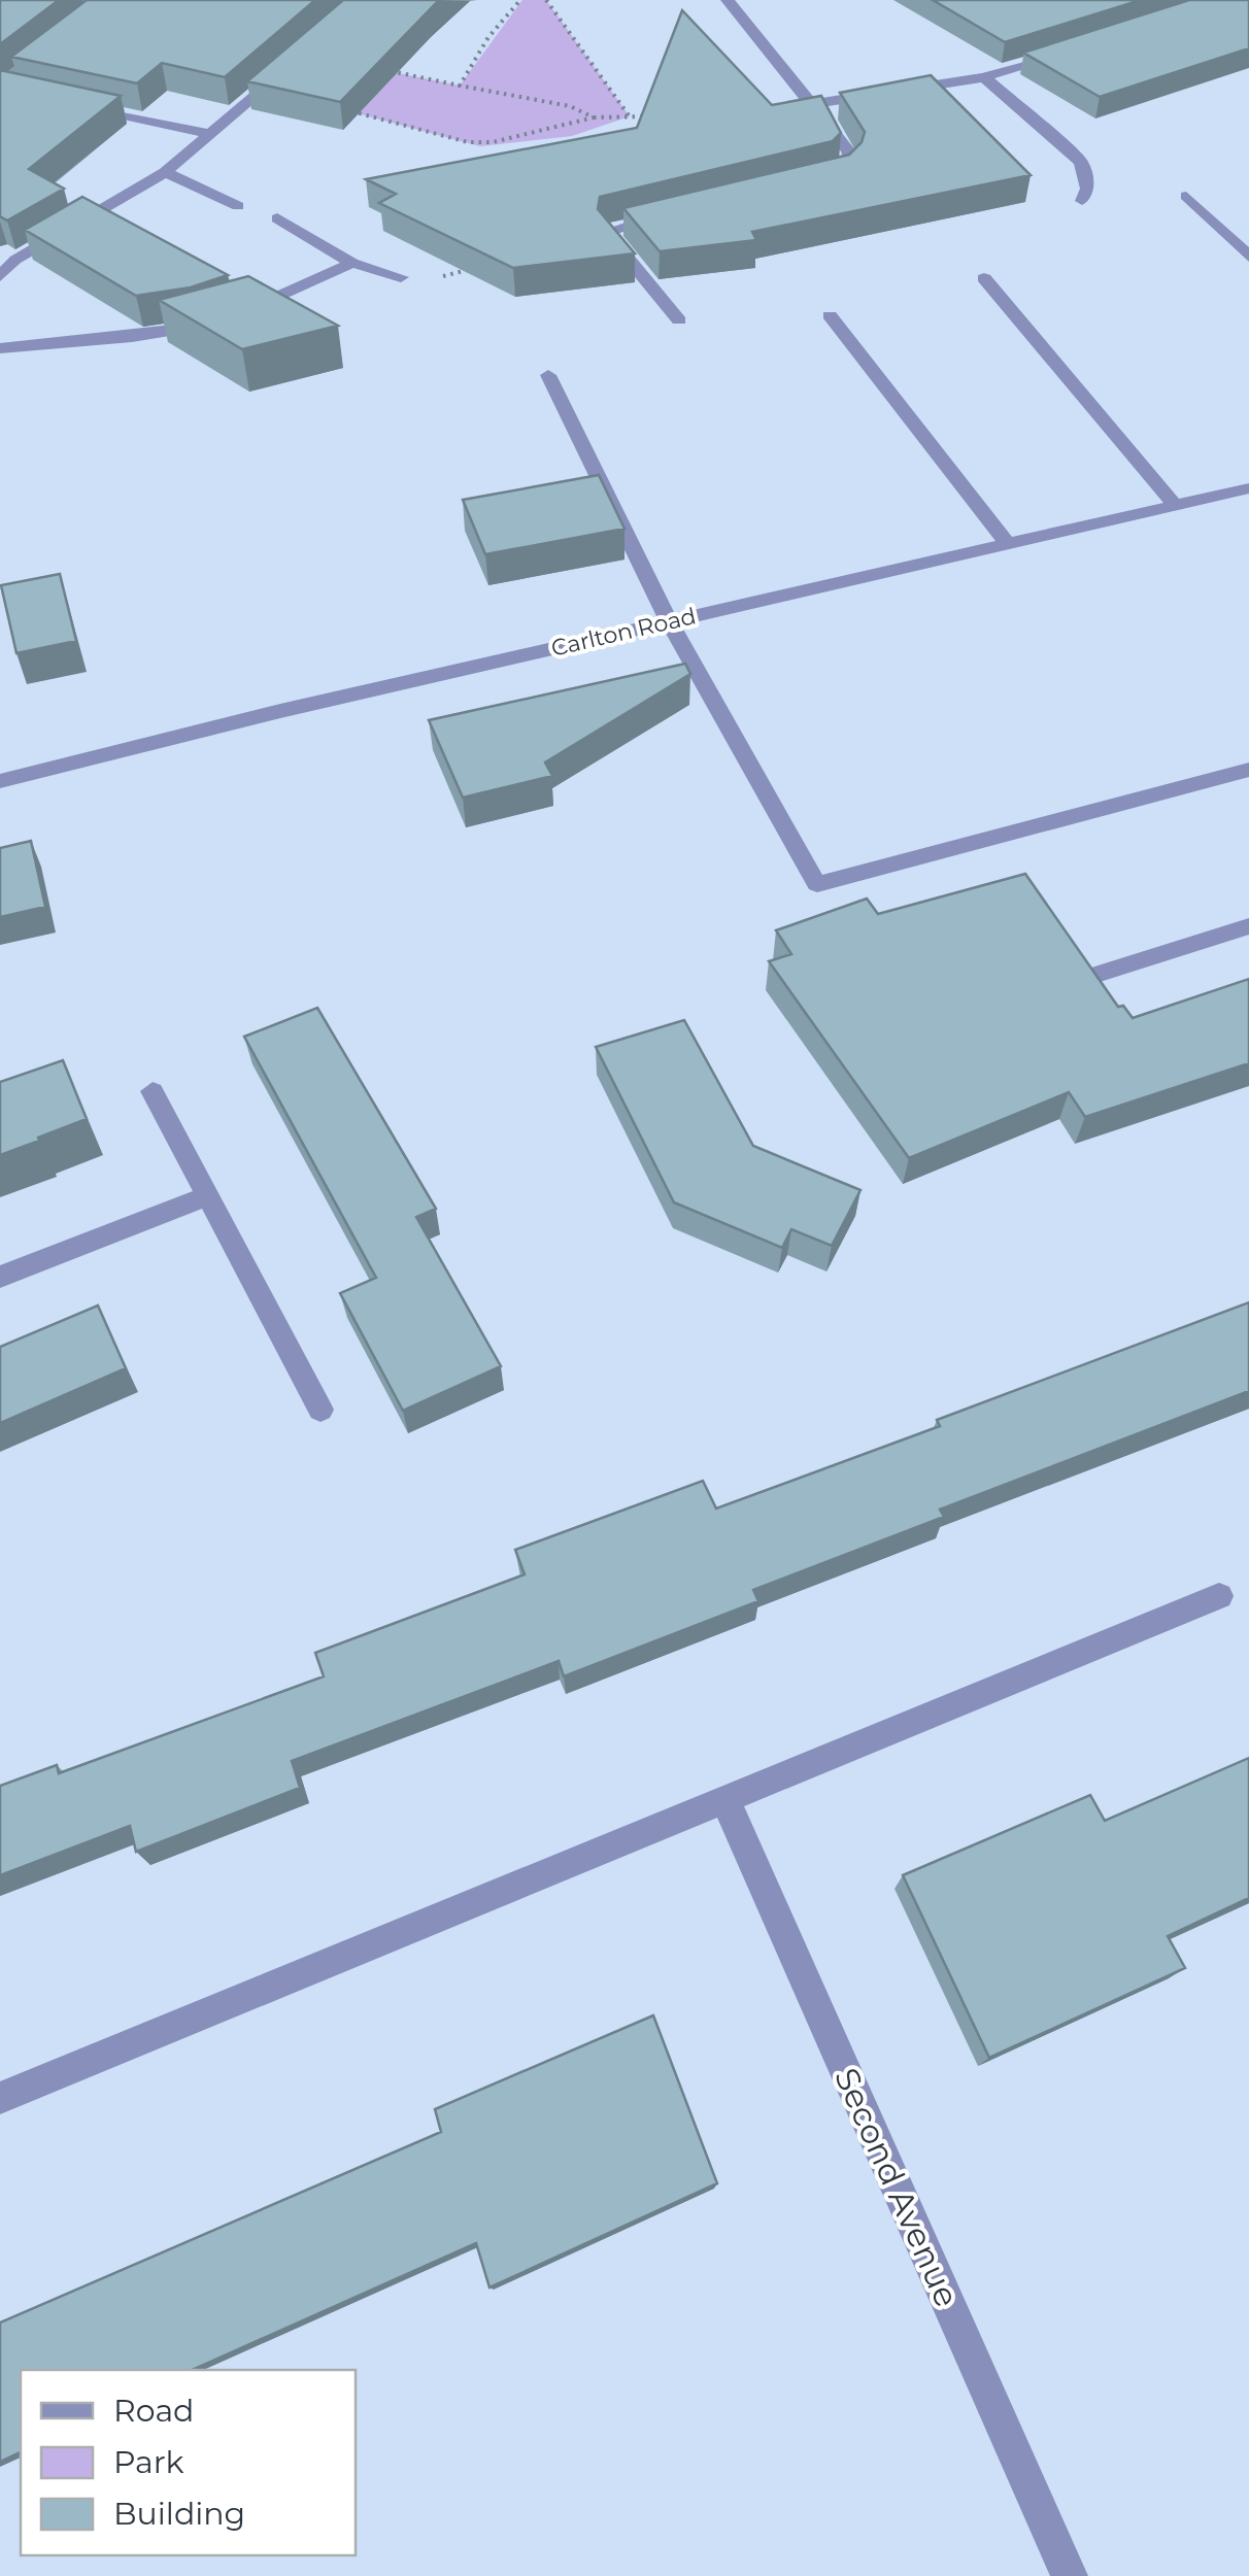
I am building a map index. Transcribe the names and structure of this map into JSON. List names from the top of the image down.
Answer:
{
  "streets": {
    "street": ["Carlton Road", "Second Avenue"]
  },
  "legend": ["Road", "Park", "Building"]
}
